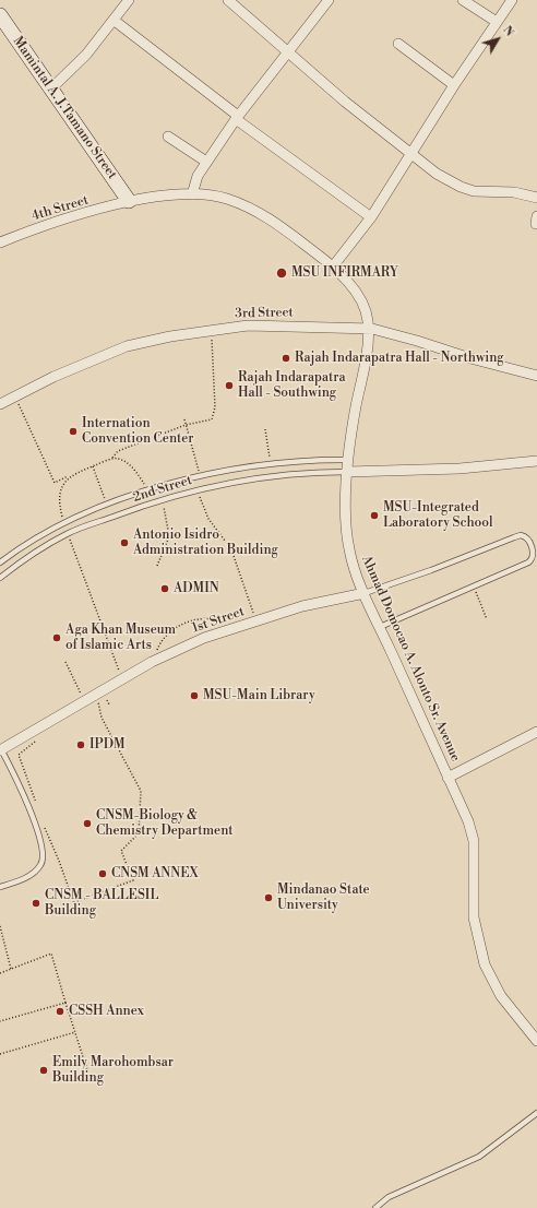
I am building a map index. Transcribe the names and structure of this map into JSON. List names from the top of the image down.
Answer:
{
  "streets": {
    "street": [
      "Mamintal A. J.Tamano Street",
      "4th Street",
      "3rd Street",
      "1st Street",
      "Ahmad Domocao A. Alonto Sr. Avenue"
    ],
    "lane": ["2nd Street"]
  },
  "crossings": [
    ["Mamintal A. J.Tamano Street", "4th Street"],
    ["Mamintal A. J.Tamano Street", "Ahmad Domocao A. Alonto Sr. Avenue"],
    ["4th Street", "Ahmad Domocao A. Alonto Sr. Avenue"],
    ["3rd Street", "Ahmad Domocao A. Alonto Sr. Avenue"],
    ["2nd Street", "Ahmad Domocao A. Alonto Sr. Avenue"],
    ["1st Street", "Ahmad Domocao A. Alonto Sr. Avenue"]
  ],
  "places": [
    "MSU INFIRMARY",
    "Rajah Indarapatra Hall - Northwing",
    "Rajah Indarapatra Hall - Southwing",
    "Internation Convention Center",
    "MSU-Integrated Laboratory School",
    "Antonio Isidro Administration Building",
    "ADMIN",
    "Aga Khan Museum of Islamic Arts",
    "MSU-Main Library",
    "IPDM",
    "CNSM-Biology & Chemistry Department",
    "CNSM ANNEX",
    "Mindanao State University",
    "CNSM - BALLESIL Building",
    "CSSH Annex",
    "Emily Marohombsar Building"
  ],
  "north": "top right"
}
